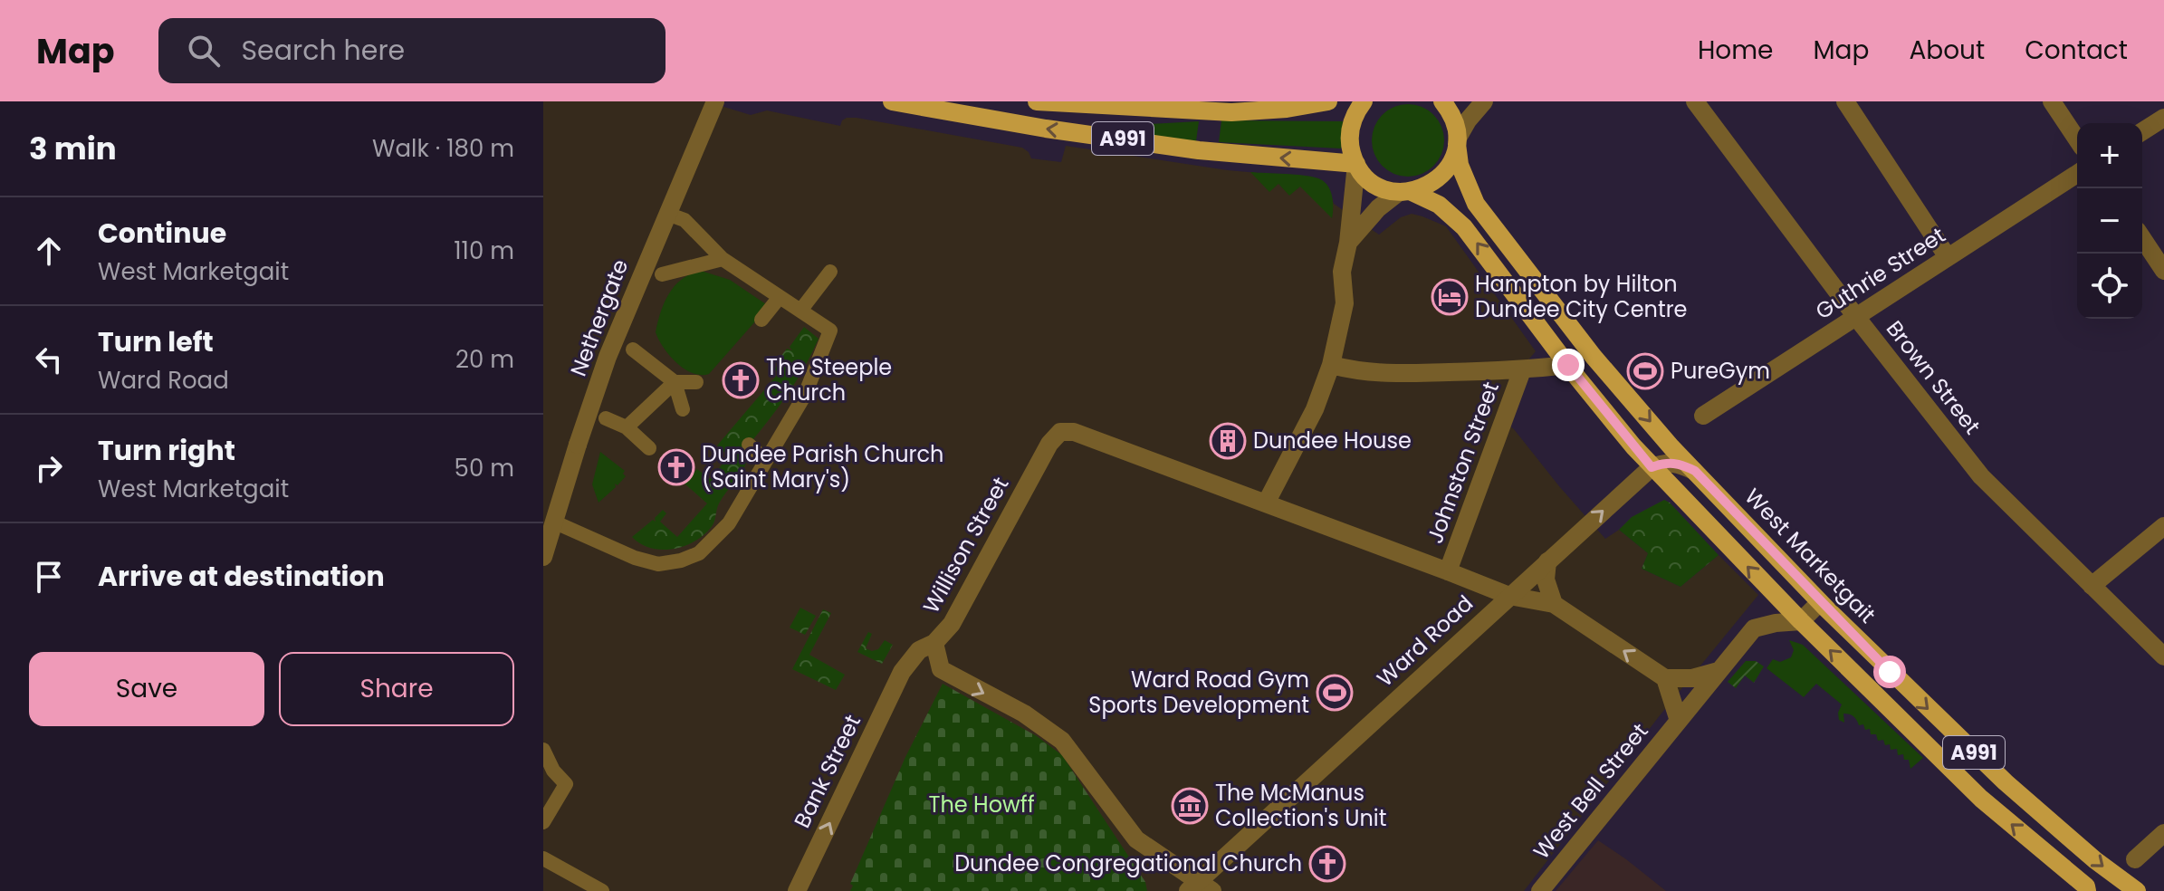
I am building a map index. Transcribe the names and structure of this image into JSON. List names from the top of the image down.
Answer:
{
  "streets": {
    "main road": ["A991", "West Marketgait"],
    "street": [
      "Guthrie Street",
      "Nethergate",
      "Brown Street",
      "Johnston Street",
      "Willison Street",
      "Ward Road",
      "Bank Street",
      "West Bell Street"
    ]
  },
  "crossings": [
    ["A991", "Ward Road"],
    ["A991", "West Bell Street"],
    ["Guthrie Street", "Brown Street"],
    ["Willison Street", "Bank Street"]
  ],
  "one_way": ["Bank Street"],
  "parks": ["The Howff"],
  "places": {
    "hotel": ["Hampton by Hilton Dundee City Centre"],
    "sports": ["PureGym", "Ward Road Gym Sports Development"],
    "church": ["The Steeple Church", "Dundee Parish Church (Saint Mary's)", "Dundee Congregational Church"],
    "building": ["Dundee House"],
    "museum": ["The McManus Collection's Unit"]
  },
  "page": {
    "header": "Map",
    "search": "Search here",
    "nav": [
      "Home",
      "Map",
      "About",
      "Contact"
    ],
    "heading": ["3 min", "Walk · 180 m"],
    "map_buttons": ["+", "−"],
    "list": [
      ["Continue", "West Marketgait", "110 m"],
      ["Turn left", "Ward Road", "20 m"],
      ["Turn right", "West Marketgait", "50 m"],
      "Arrive at destination"
    ],
    "buttons": ["Save", "Share"]
  }
}
